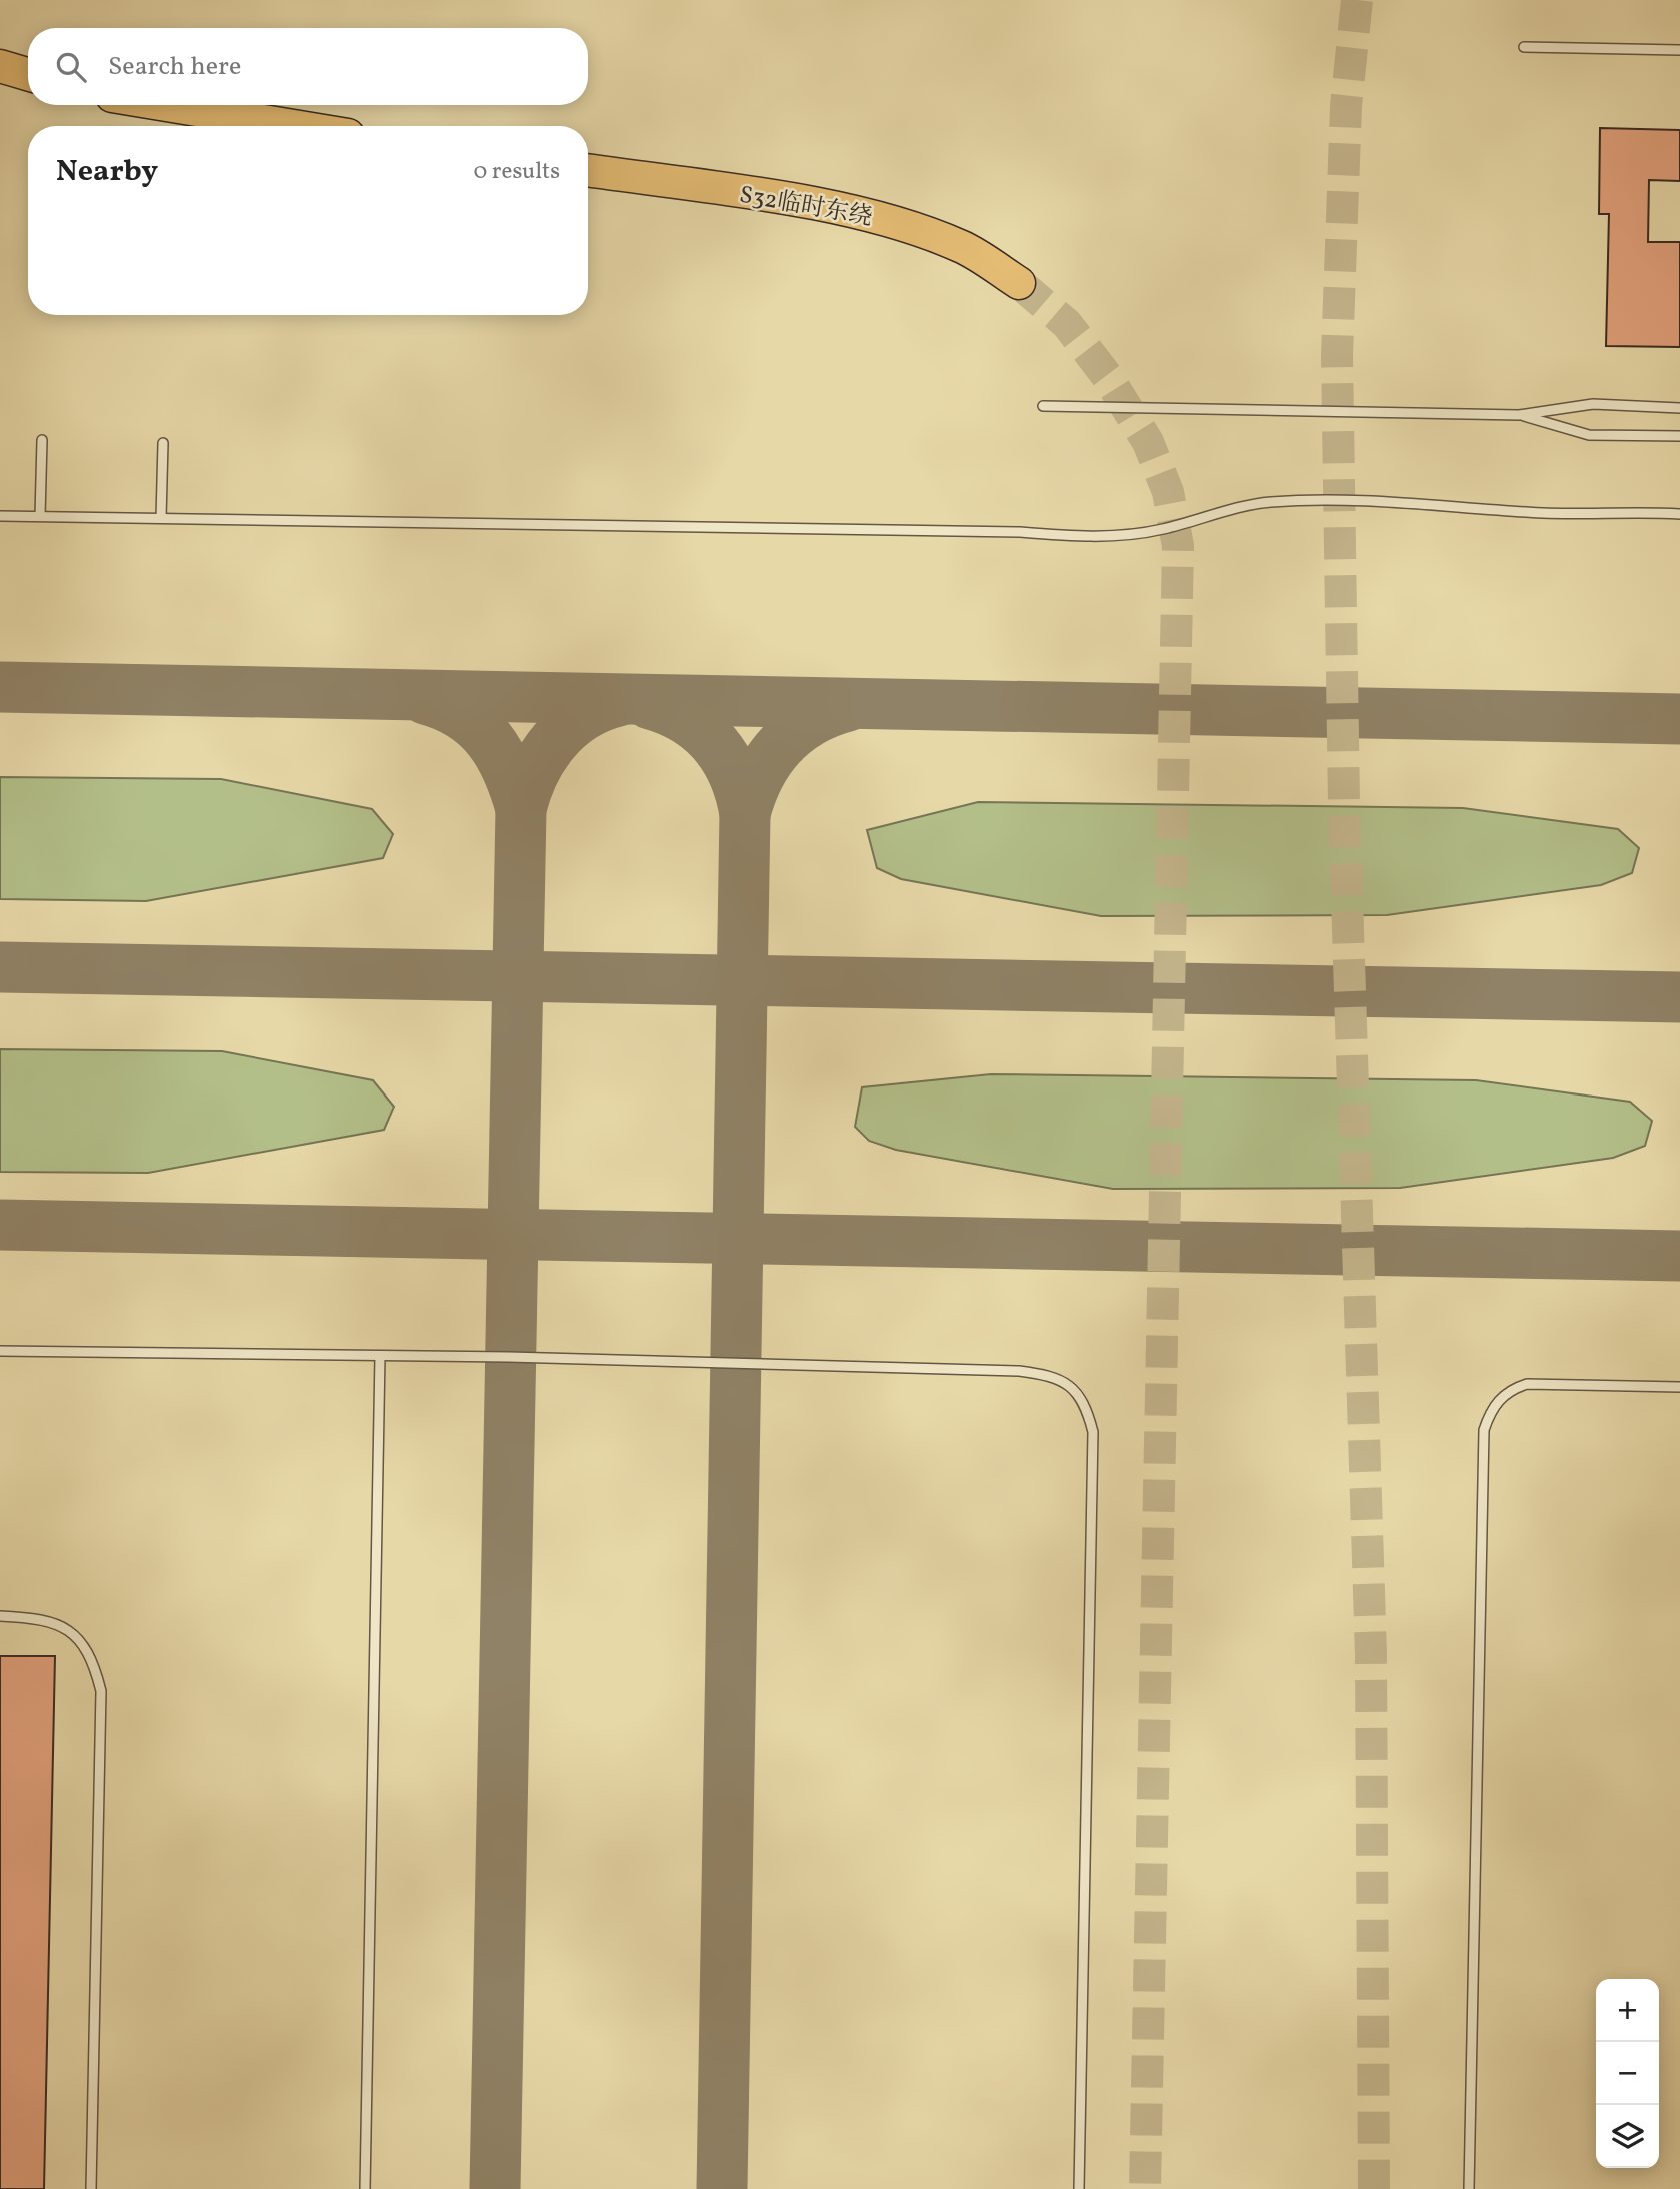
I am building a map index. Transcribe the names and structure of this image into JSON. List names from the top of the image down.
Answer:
{
  "streets": {
    "highway": ["S32临时东绕"]
  },
  "page": {
    "search": "Search here",
    "heading": ["Nearby", "0 results"],
    "map_buttons": ["+", "−"]
  }
}
